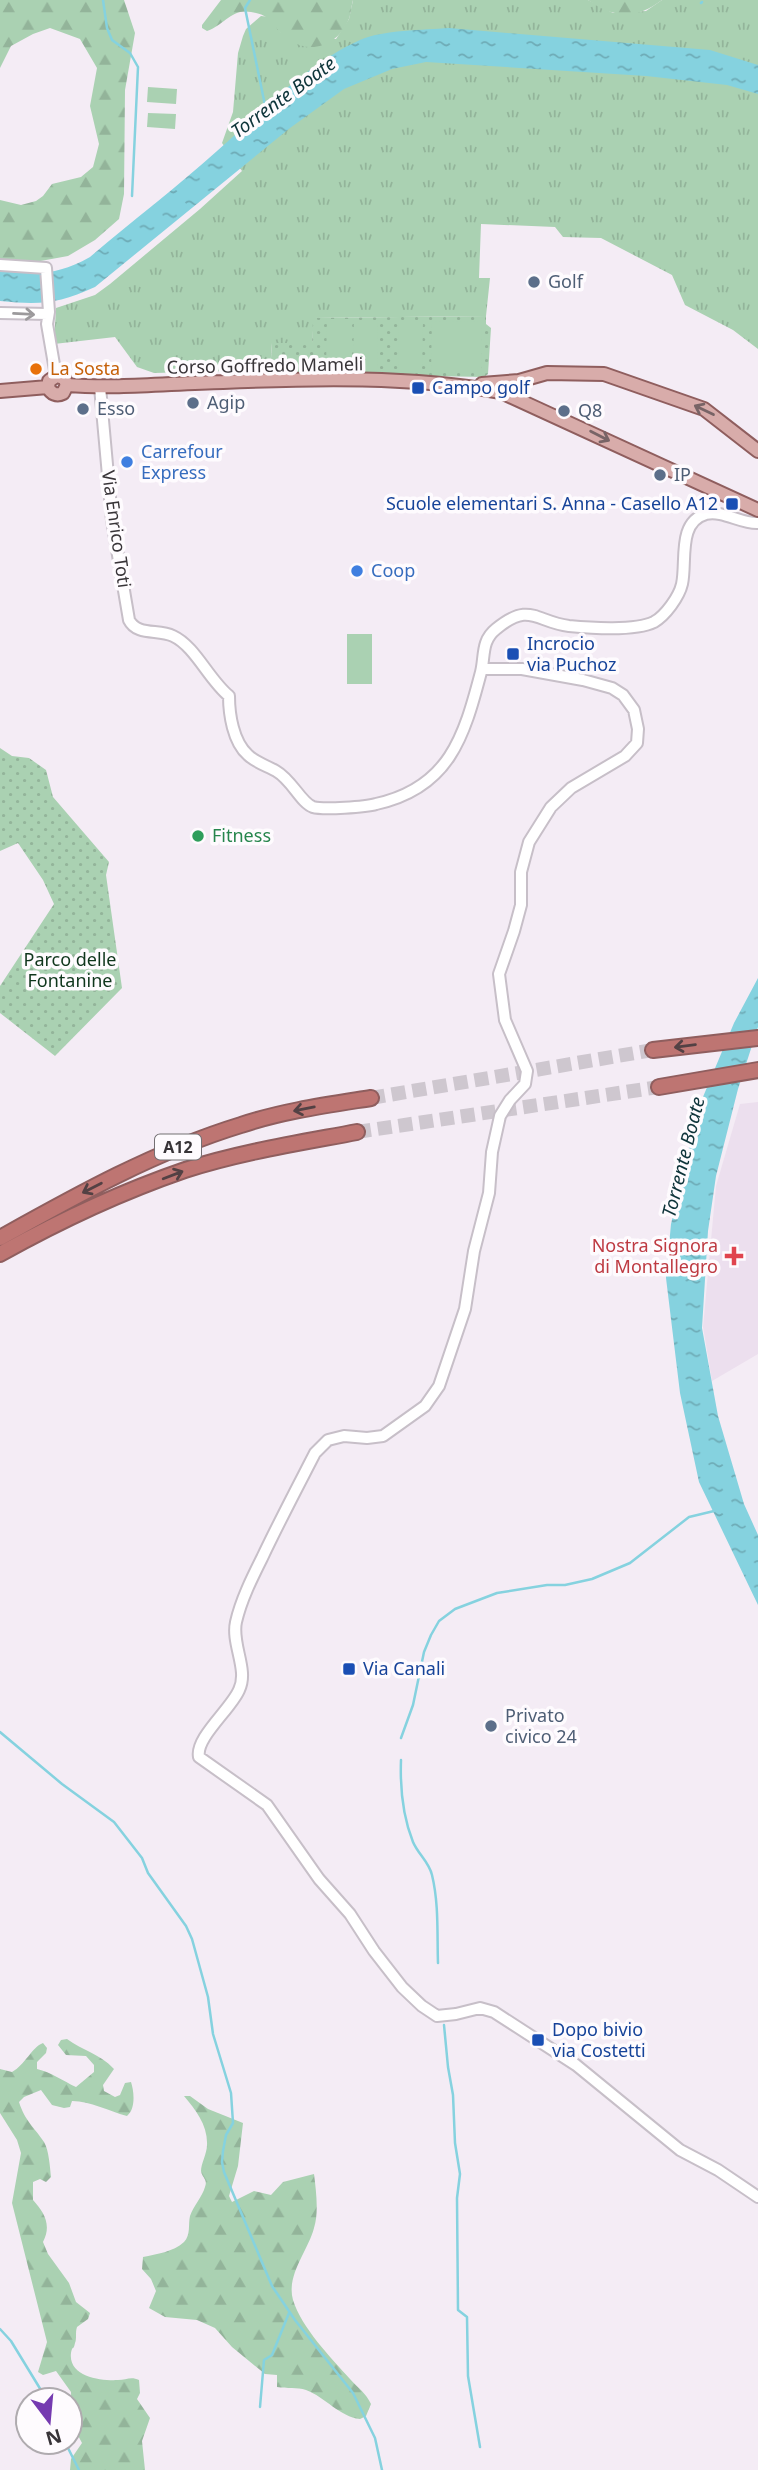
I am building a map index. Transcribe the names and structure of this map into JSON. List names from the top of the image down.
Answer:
{
  "streets": {
    "highway": ["A12"],
    "main road": ["Corso Goffredo Mameli"],
    "street": ["Via Enrico Toti"]
  },
  "crossings": [
    ["Corso Goffredo Mameli", "Via Enrico Toti"]
  ],
  "water": ["Torrente Boate"],
  "parks": ["Parco delle Fontanine"],
  "places": {
    "other": [
      "Golf",
      "La Sosta",
      "Agip",
      "Esso",
      "Q8",
      "Carrefour Express",
      "IP",
      "Coop",
      "Fitness",
      "Privato civico 24"
    ],
    "transit": [
      "Campo golf",
      "Scuole elementari S. Anna - Casello A12",
      "Incrocio via Puchoz",
      "Via Canali",
      "Dopo bivio via Costetti"
    ],
    "health": ["Nostra Signora di Montallegro"]
  },
  "north": "bottom"
}
